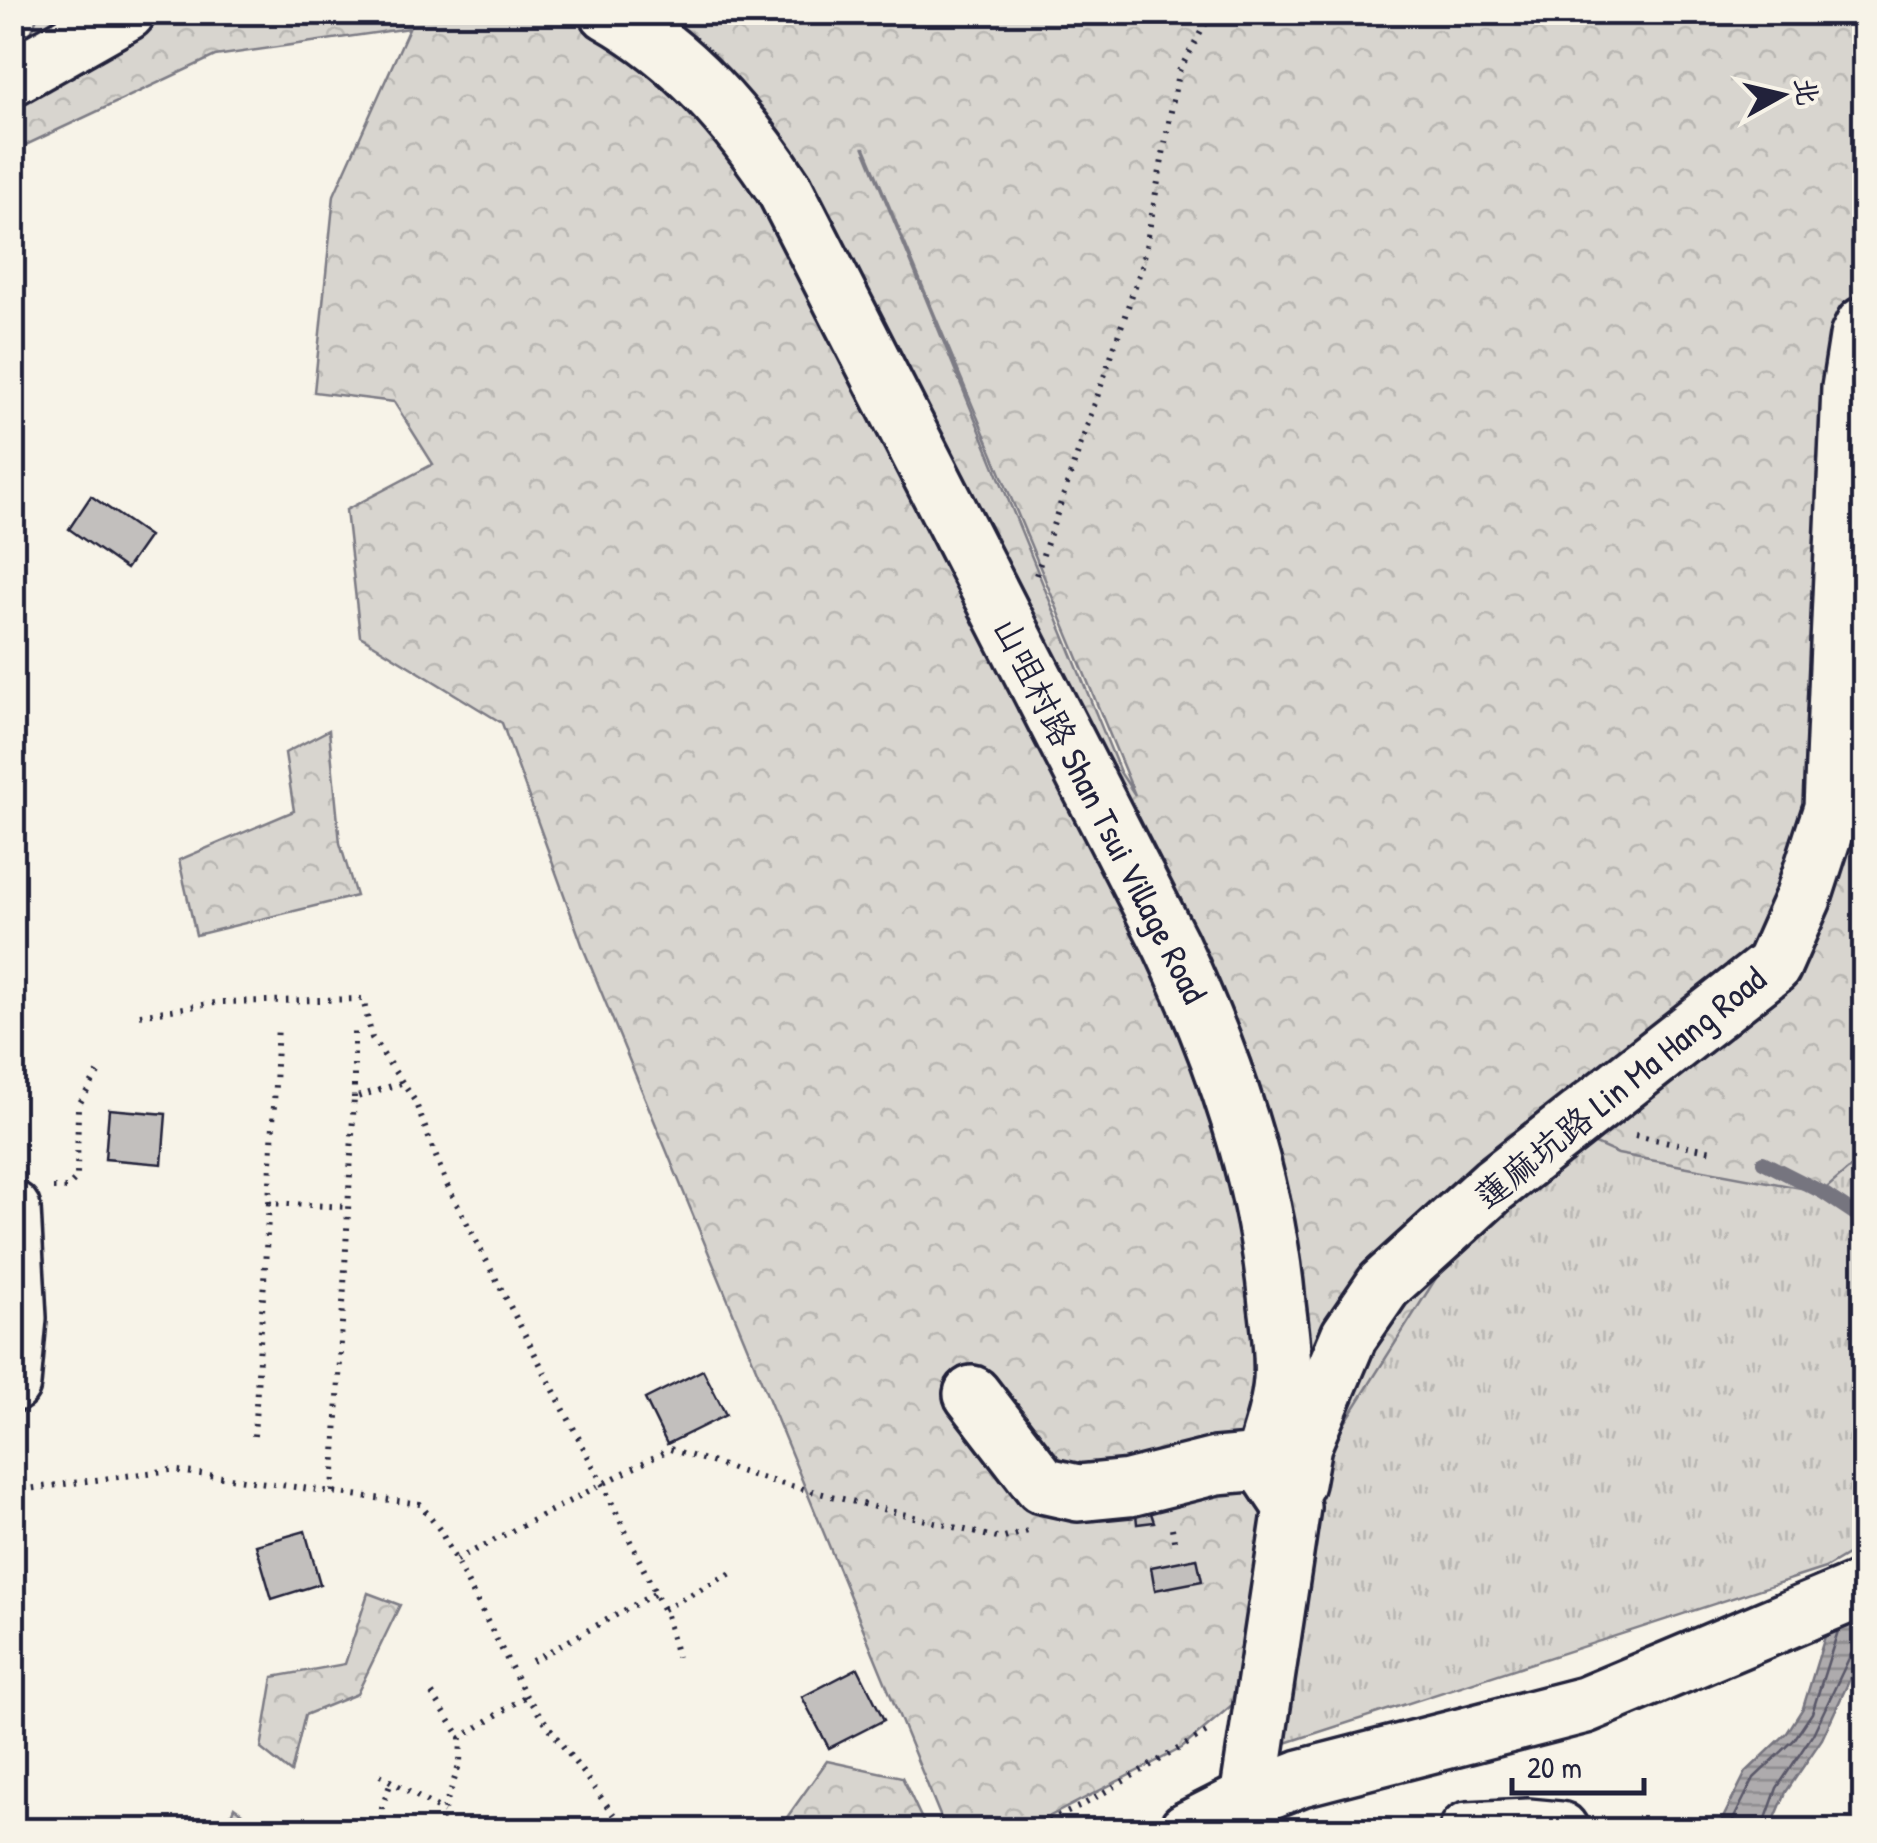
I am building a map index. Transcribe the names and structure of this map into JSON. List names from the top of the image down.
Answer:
{
  "streets": {
    "street": ["山咀村路 Shan Tsui Village Road", "蓮麻坑路 Lin Ma Hang Road"]
  },
  "scale_bar": "20 m",
  "north": "right"
}
